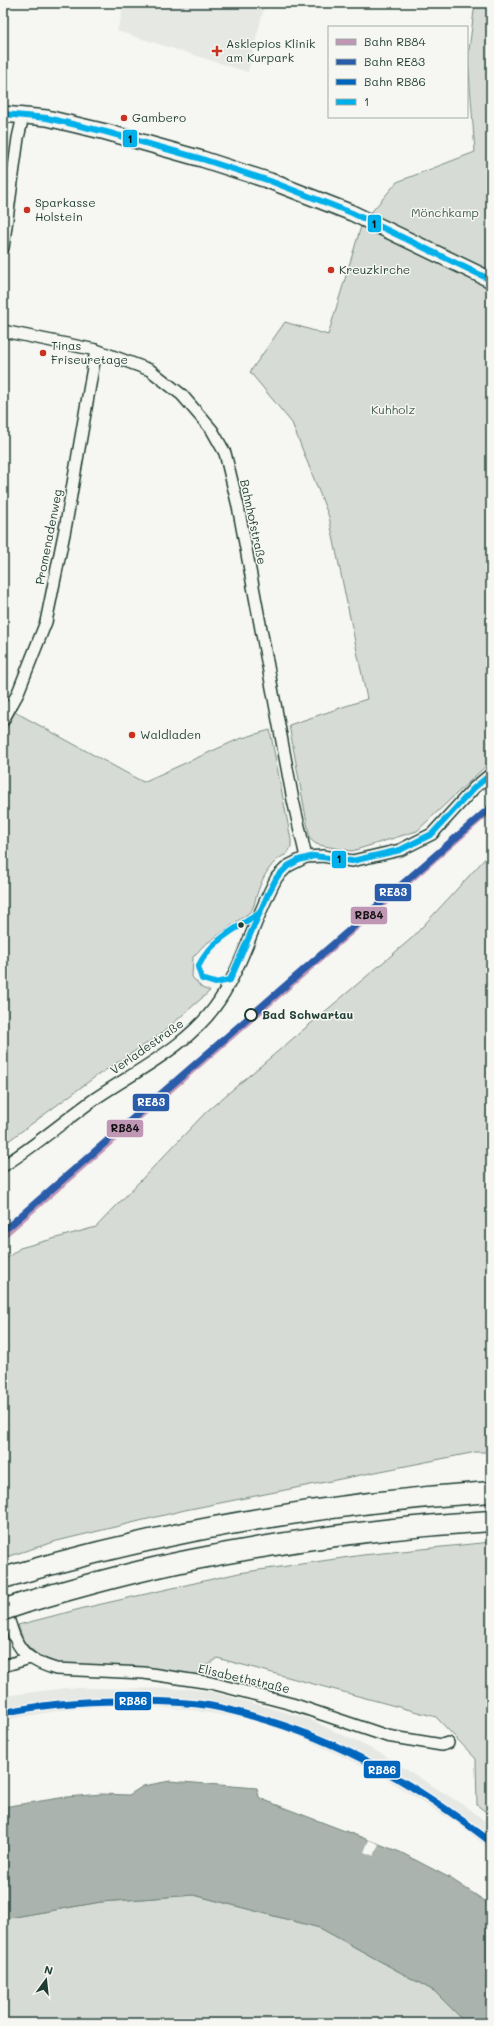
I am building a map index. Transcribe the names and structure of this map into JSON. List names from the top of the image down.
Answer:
{
  "streets": {
    "street": [
      "Bahnhofstraße",
      "Promenadenweg",
      "Verladestraße",
      "Elisabethstraße"
    ]
  },
  "crossings": [
    ["Bahnhofstraße", "Promenadenweg"],
    ["Bahnhofstraße", "Verladestraße"]
  ],
  "parks": ["Mönchkamp", "Kuhholz"],
  "places": {
    "health": ["Asklepios Klinik am Kurpark"],
    "other": [
      "Gambero",
      "Sparkasse Holstein",
      "Kreuzkirche",
      "Tinas Friseuretage",
      "Waldladen",
      "Bad Schwartau"
    ]
  },
  "lines": [
    "transit line 1",
    "rail line RE83",
    "rail line RB84",
    "rail line RB86"
  ],
  "legend": [
    "Bahn RB84",
    "Bahn RE83",
    "Bahn RB86",
    "1"
  ],
  "north": "top"
}
